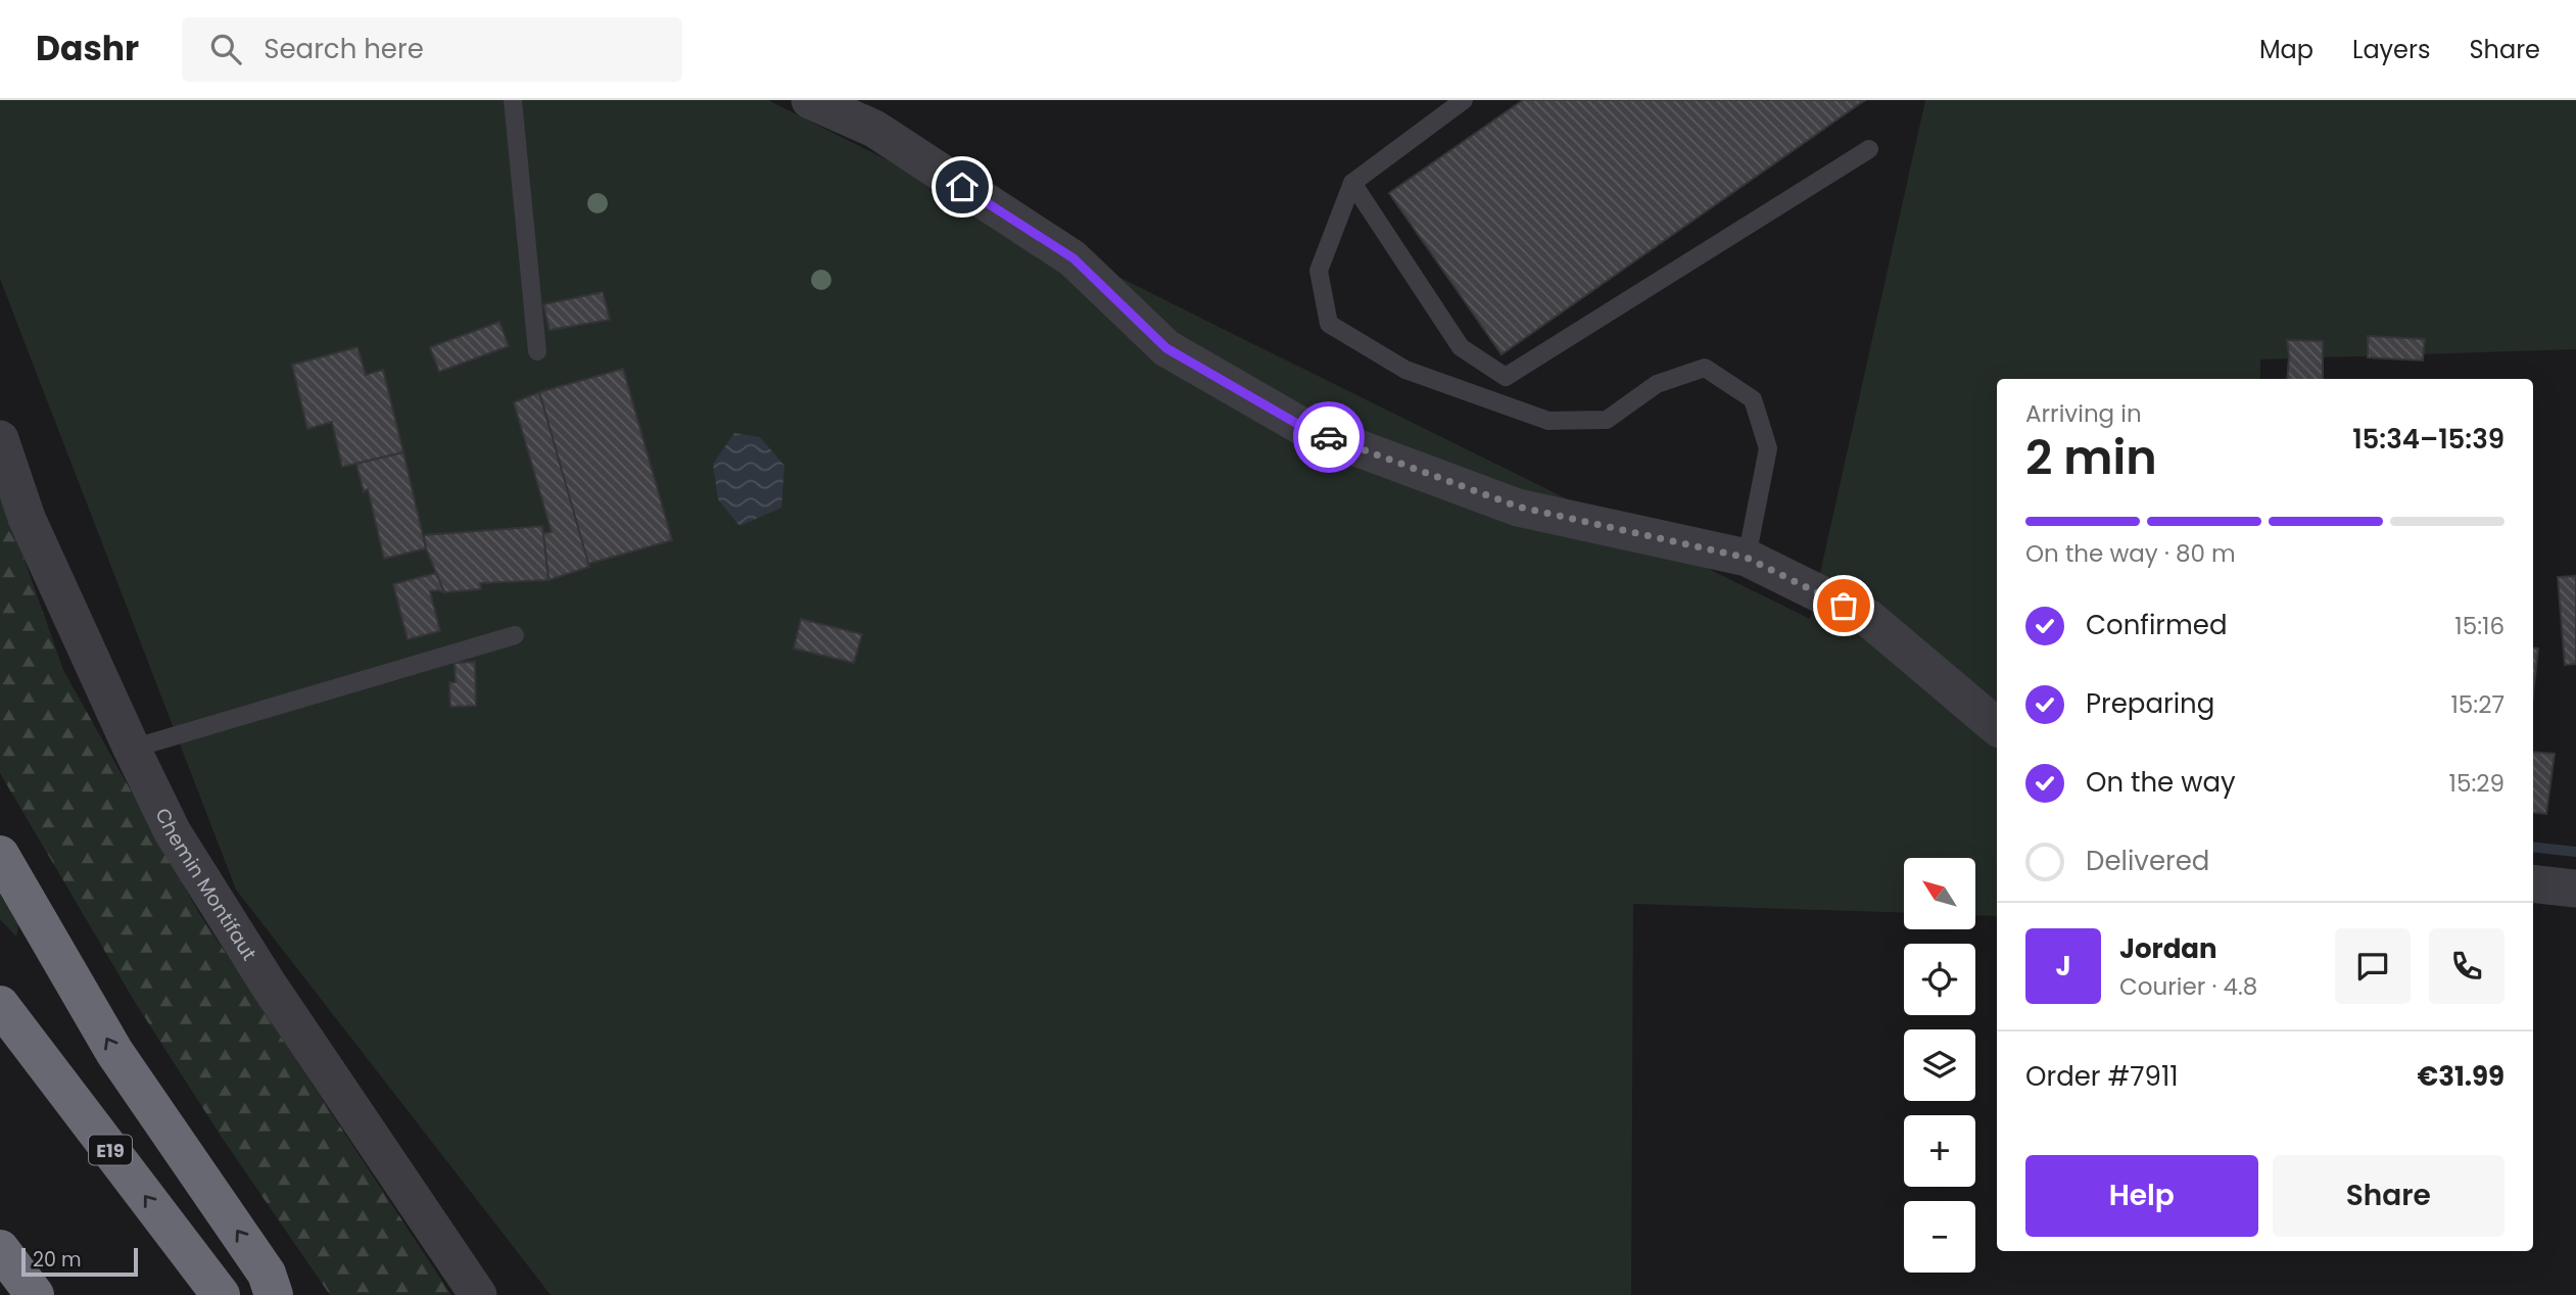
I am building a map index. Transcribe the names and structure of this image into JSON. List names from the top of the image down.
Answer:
{
  "streets": {
    "highway": ["E19"],
    "street": ["Chemin Montifaut"]
  },
  "scale_bar": "20 m",
  "north": "top left",
  "page": {
    "header": "Dashr",
    "search": "Search here",
    "nav": ["Map", "Layers", "Share"],
    "heading": ["2 min", "Arriving in", "15:34–15:39"],
    "panel": [
      "Jordan",
      "Courier · 4.8",
      "Order #7911",
      "€31.99"
    ],
    "bar": "On the way · 80 m",
    "list": [
      ["Confirmed", "15:16"],
      ["Preparing", "15:27"],
      ["On the way", "15:29"],
      "Delivered"
    ],
    "map_buttons": ["+", "−"],
    "round": "J",
    "buttons": ["Help", "Share"],
    "scale": "20 m"
  }
}
